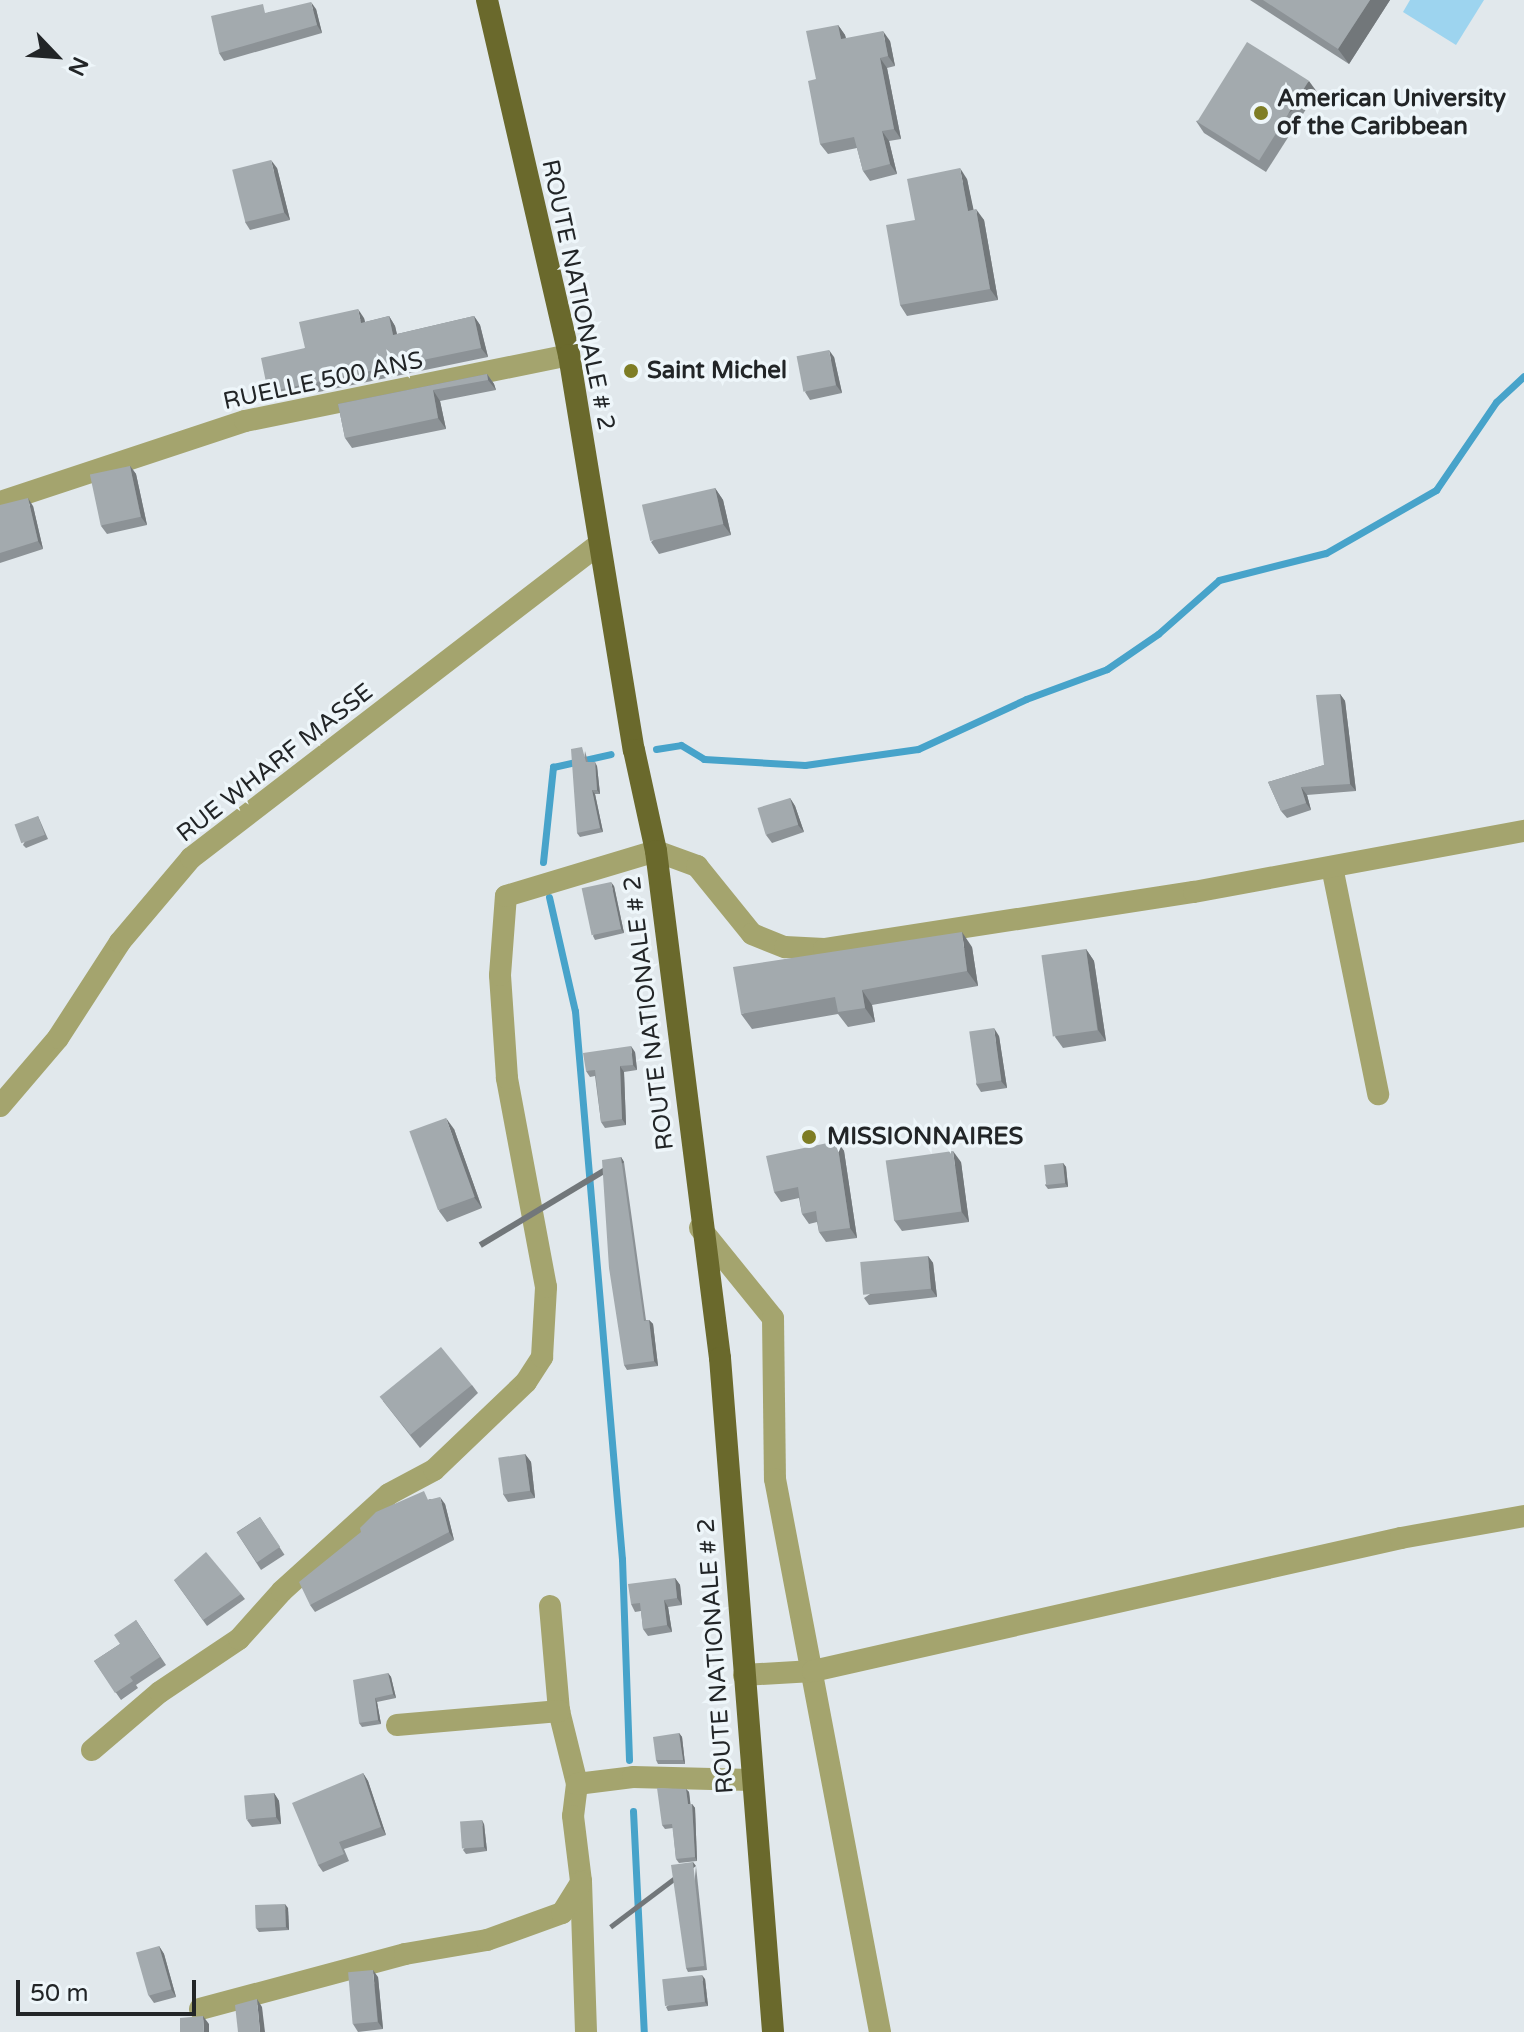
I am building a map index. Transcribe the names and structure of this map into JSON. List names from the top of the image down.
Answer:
{
  "streets": {
    "main road": ["ROUTE NATIONALE # 2"],
    "street": ["RUELLE 500 ANS", "RUE WHARF MASSE"]
  },
  "crossings": [
    ["ROUTE NATIONALE # 2", "RUELLE 500 ANS"],
    ["ROUTE NATIONALE # 2", "RUE WHARF MASSE"]
  ],
  "places": ["American University of the Caribbean", "Saint Michel", "MISSIONNAIRES"],
  "scale_bar": "50 m",
  "north": "bottom right"
}
